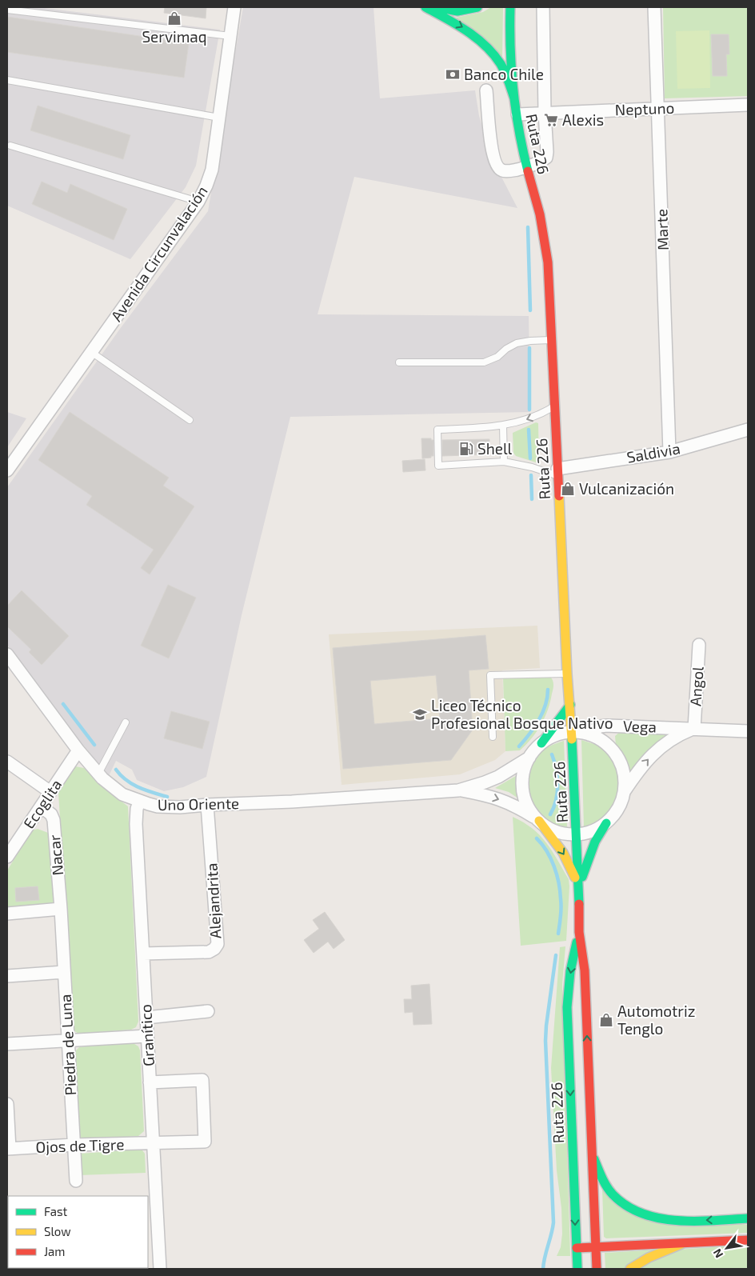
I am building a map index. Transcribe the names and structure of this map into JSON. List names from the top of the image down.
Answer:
{
  "streets": {
    "main road": ["Ruta 226"],
    "street": [
      "Neptuno",
      "Marte",
      "Avenida Circunvalación",
      "Saldivia",
      "Angol",
      "Vega",
      "Ecoglita",
      "Uno Oriente",
      "Nacar",
      "Alejandrita",
      "Granítico",
      "Piedra de Luna",
      "Ojos de Tigre"
    ]
  },
  "crossings": [
    ["Neptuno", "Ruta 226"],
    ["Neptuno", "Marte"],
    ["Ruta 226", "Saldivia"],
    ["Ruta 226", "Uno Oriente"],
    ["Marte", "Saldivia"],
    ["Angol", "Vega"],
    ["Ecoglita", "Uno Oriente"],
    ["Ecoglita", "Nacar"],
    ["Uno Oriente", "Alejandrita"],
    ["Uno Oriente", "Granítico"],
    ["Nacar", "Piedra de Luna"],
    ["Alejandrita", "Granítico"],
    ["Granítico", "Ojos de Tigre"],
    ["Piedra de Luna", "Ojos de Tigre"]
  ],
  "places": {
    "shop": ["Servimaq", "Vulcanización", "Automotriz Tenglo"],
    "bank": ["Banco Chile"],
    "supermarket": ["Alexis"],
    "fuel station": ["Shell"],
    "school or university": ["Liceo Técnico Profesional Bosque Nativo"]
  },
  "legend": ["Fast", "Slow", "Jam"],
  "north": "bottom left"
}
